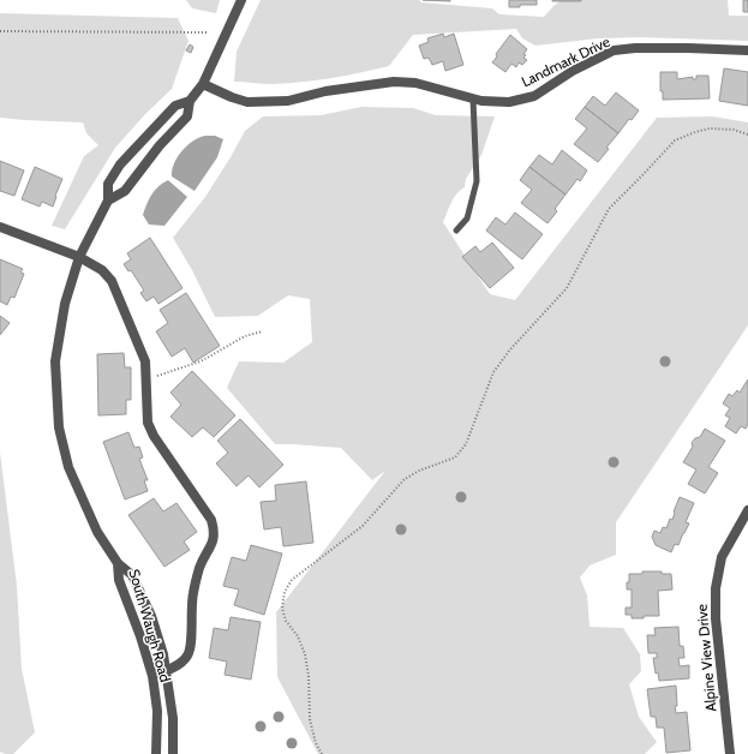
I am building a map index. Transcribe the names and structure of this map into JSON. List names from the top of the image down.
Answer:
{
  "streets": {
    "street": ["Landmark Drive", "South Waugh Road", "Alpine View Drive"]
  },
  "crossings": [
    ["Landmark Drive", "South Waugh Road"]
  ]
}
